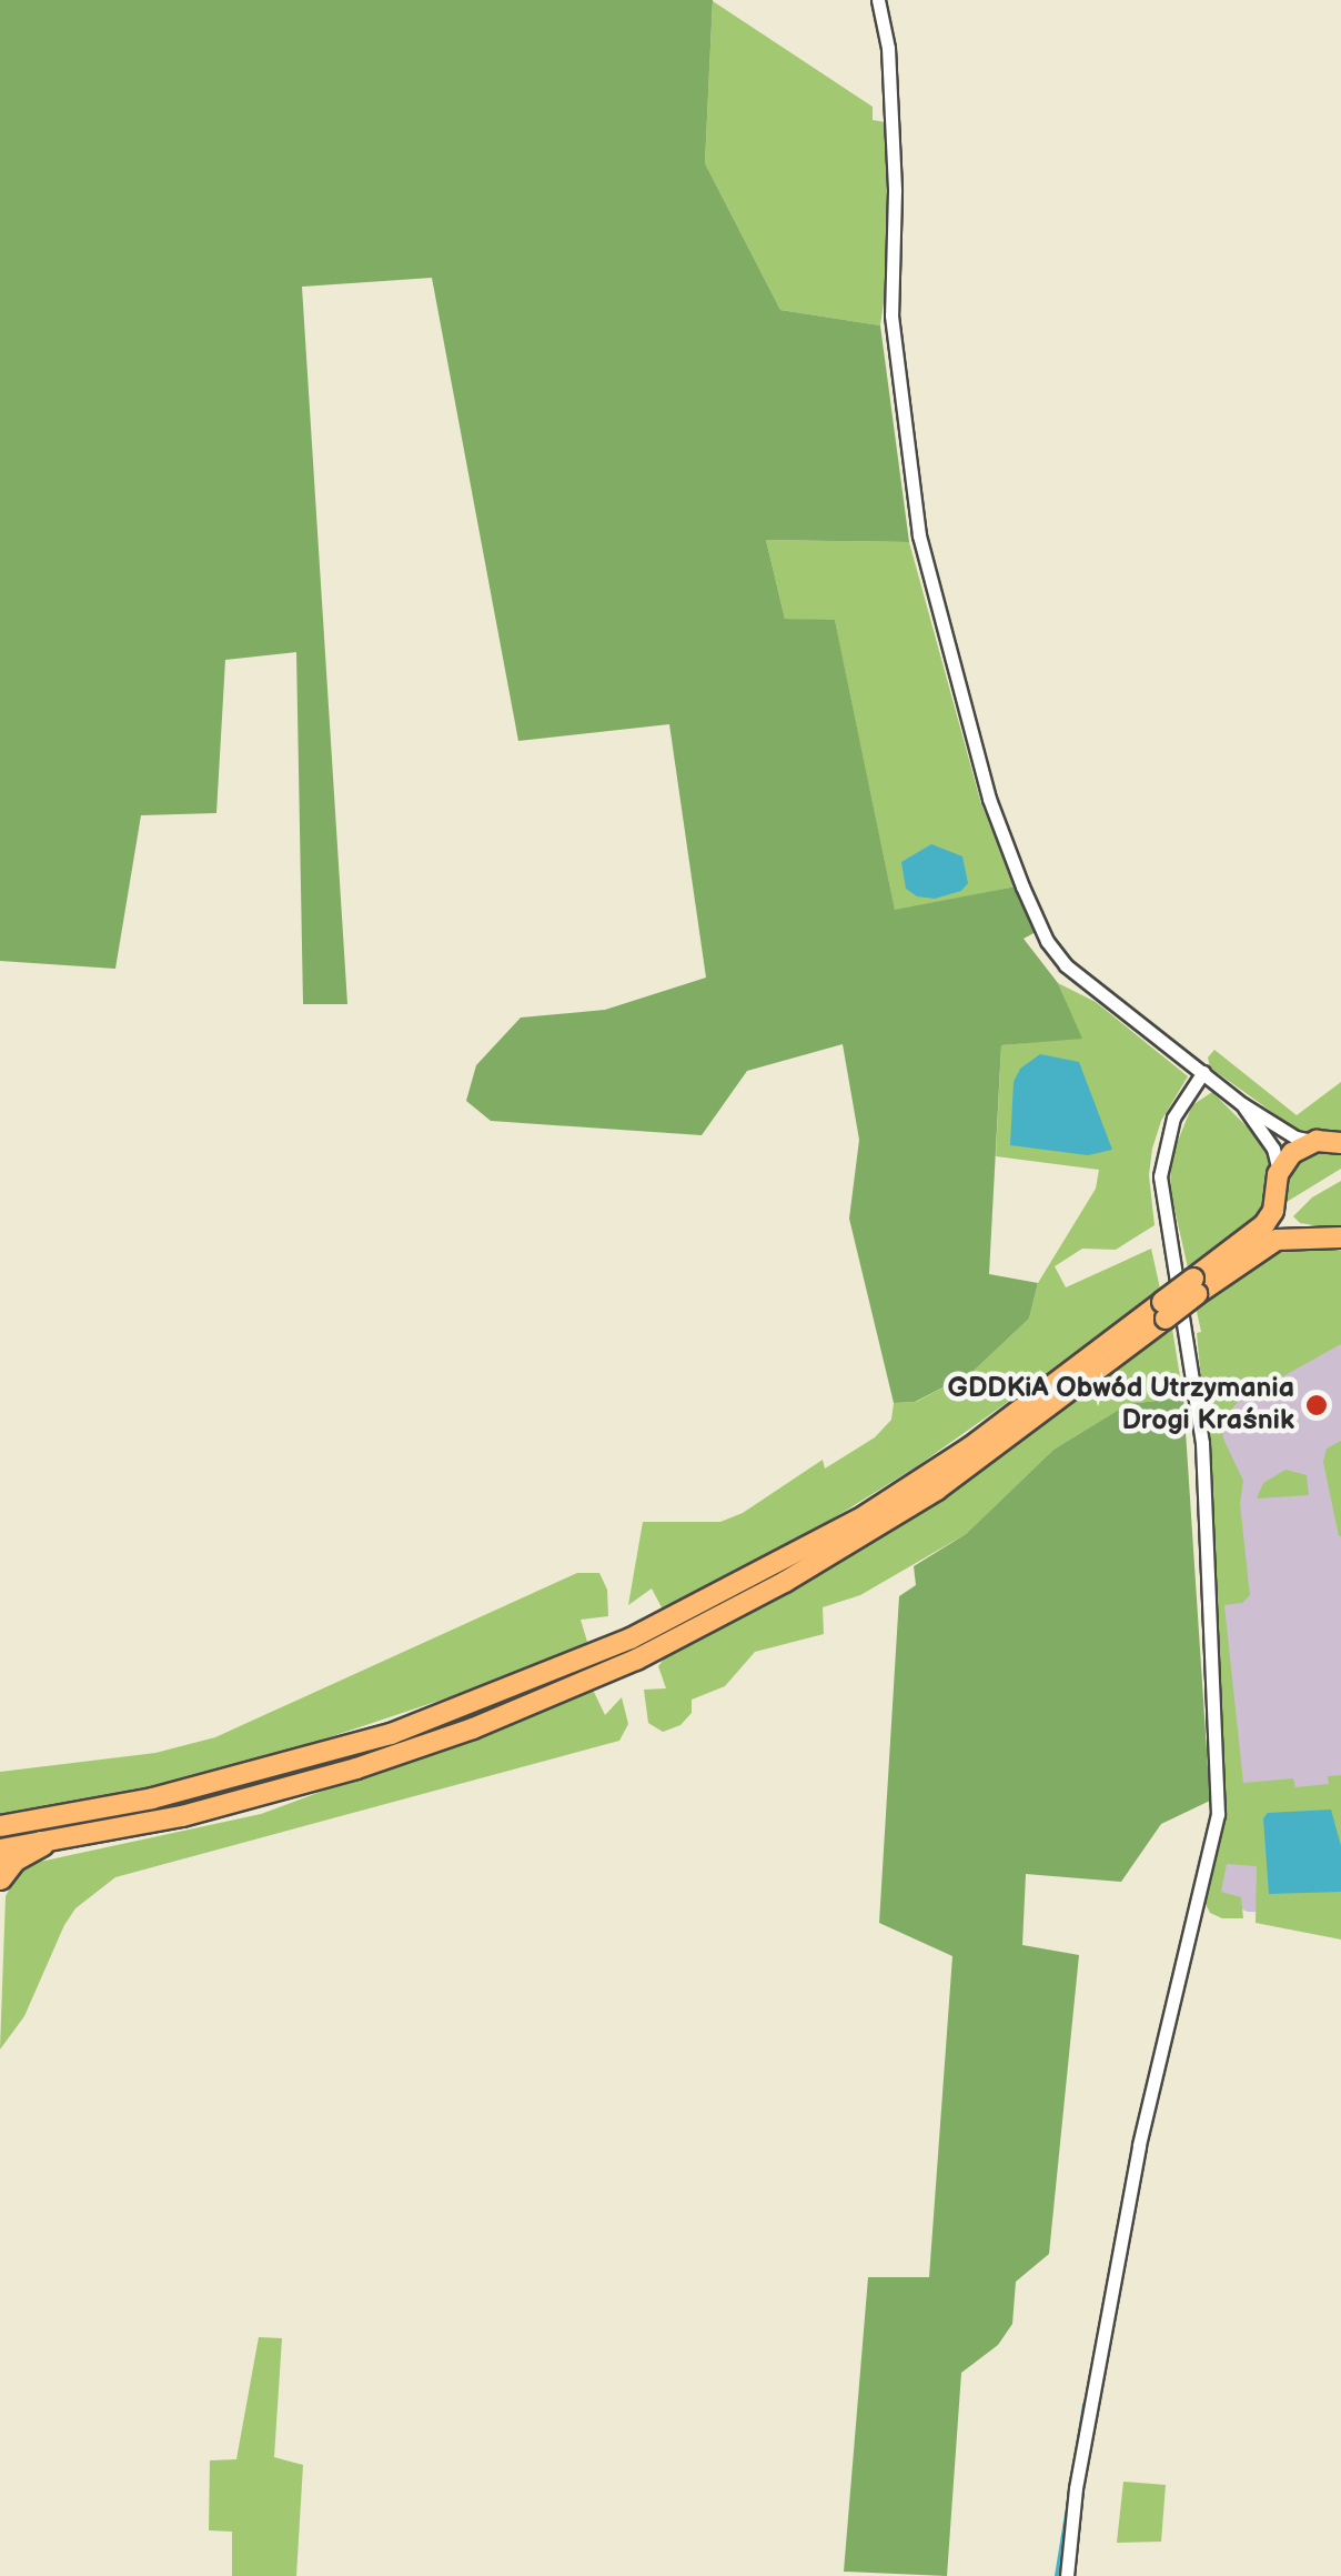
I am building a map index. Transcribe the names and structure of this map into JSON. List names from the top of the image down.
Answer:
{
  "places": ["GDDKiA Obwód Utrzymania Drogi Kraśnik"]
}
